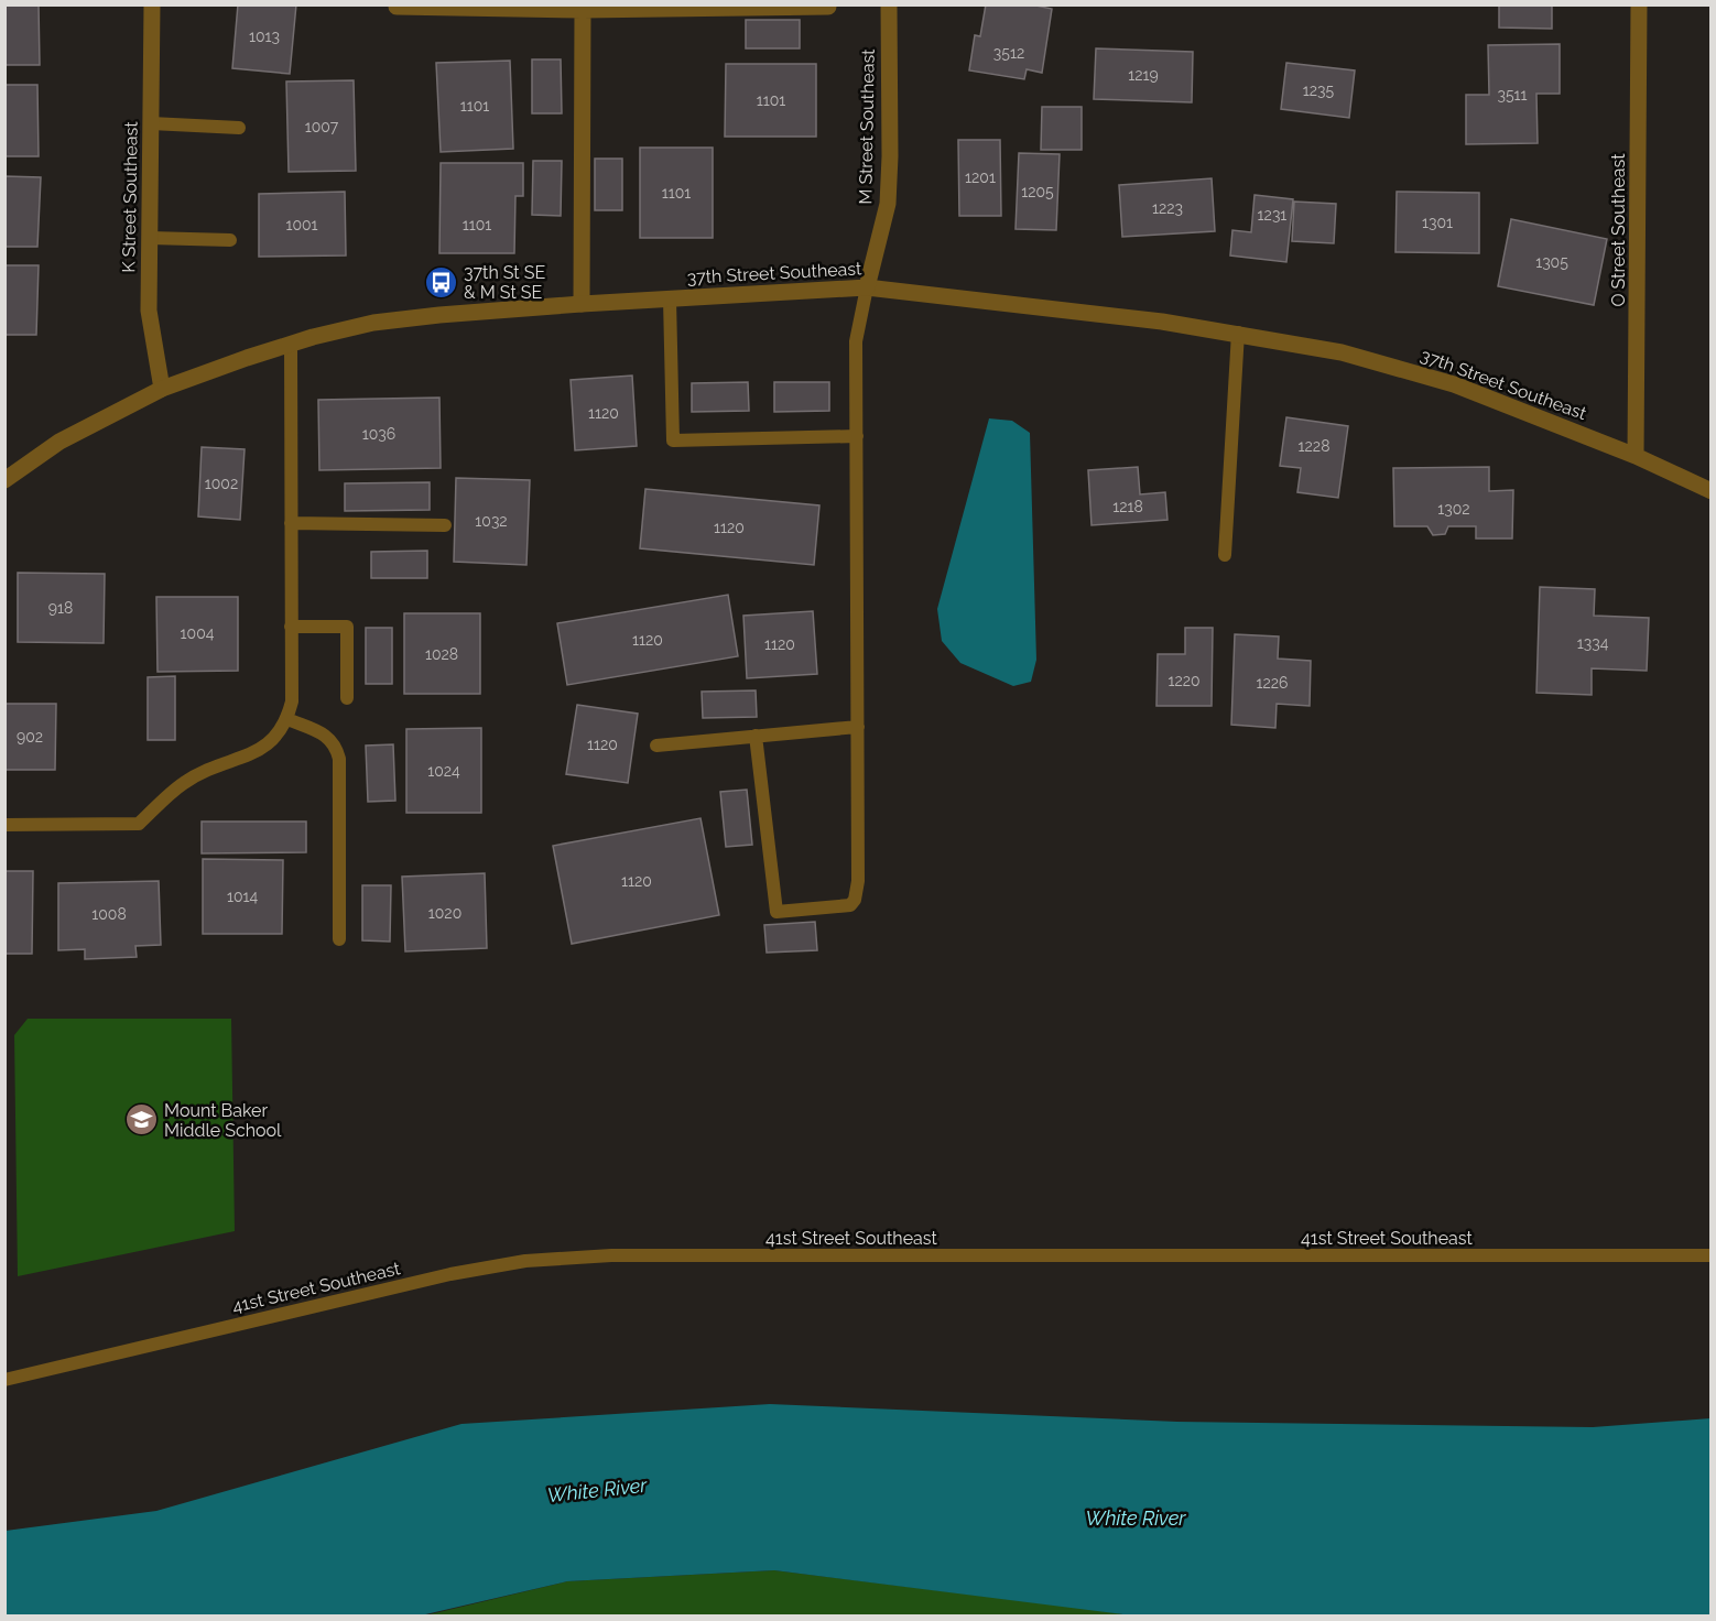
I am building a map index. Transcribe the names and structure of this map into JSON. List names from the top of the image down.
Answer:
{
  "streets": {
    "street": [
      "M Street Southeast",
      "K Street Southeast",
      "O Street Southeast",
      "37th Street Southeast"
    ],
    "lane": ["41st Street Southeast"]
  },
  "crossings": [
    ["M Street Southeast", "37th Street Southeast"],
    ["K Street Southeast", "37th Street Southeast"],
    ["O Street Southeast", "37th Street Southeast"]
  ],
  "water": ["White River"],
  "places": {
    "bus stop": ["37th St SE & M St SE"],
    "school or university": ["Mount Baker Middle School"]
  },
  "house_numbers": [
    "1013",
    "3512",
    "1219",
    "1235",
    "3511",
    "1101",
    "1101",
    "1007",
    "1201",
    "1205",
    "1101",
    "1223",
    "1231",
    "1301",
    "1001",
    "1101",
    "1305",
    "1120",
    "1036",
    "1228",
    "1002",
    "1218",
    "1302",
    "1032",
    "1120",
    "918",
    "1004",
    "1120",
    "1334",
    "1120",
    "1028",
    "1220",
    "1226",
    "902",
    "1120",
    "1024",
    "1120",
    "1014",
    "1020",
    "1008"
  ]
}
